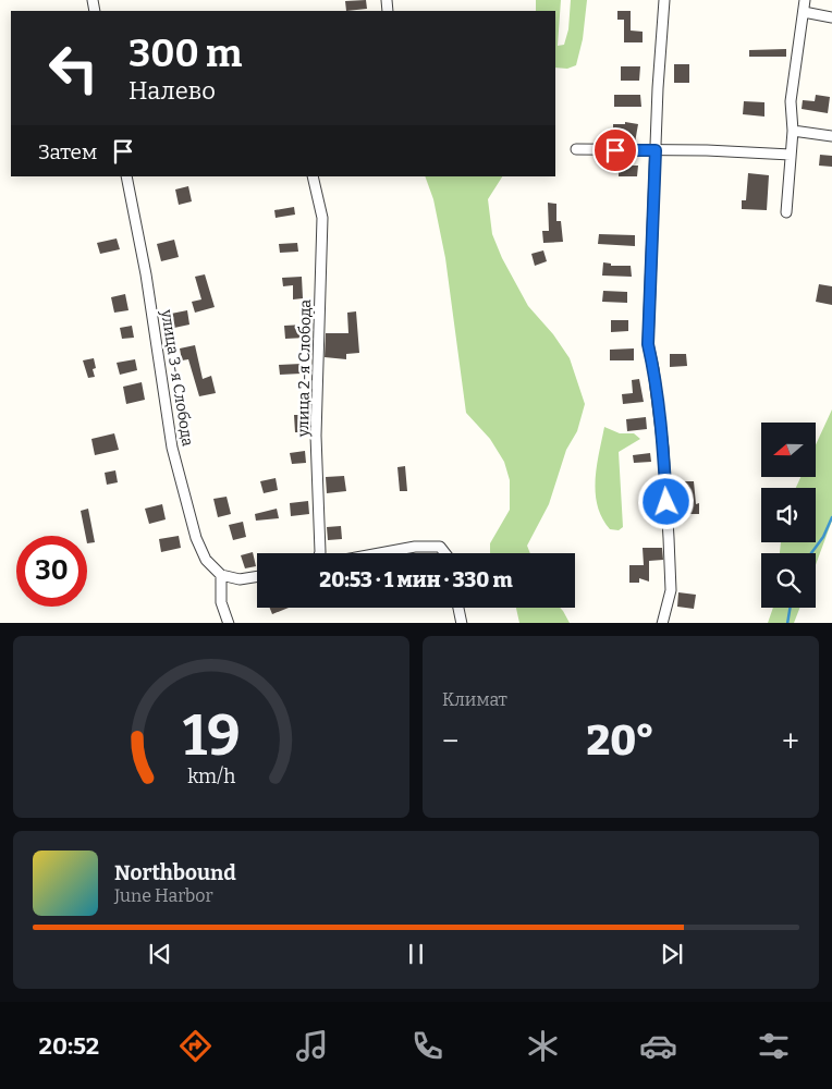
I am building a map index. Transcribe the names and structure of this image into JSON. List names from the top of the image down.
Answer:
{
  "streets": {
    "street": ["улица 2-я Слобода", "улица 3-я Слобода"]
  },
  "north": "left",
  "page": {
    "turn": ["300 m", "Налево"],
    "then": "Затем",
    "limit": "30",
    "trip": "20:53 · 1 мин · 330 m",
    "tile": "Климат",
    "heat": ["−", "20°", "+"],
    "song": ["Northbound", "June Harbor"],
    "tabs": "20:52",
    "gauge": ["19", "km/h"]
  }
}
